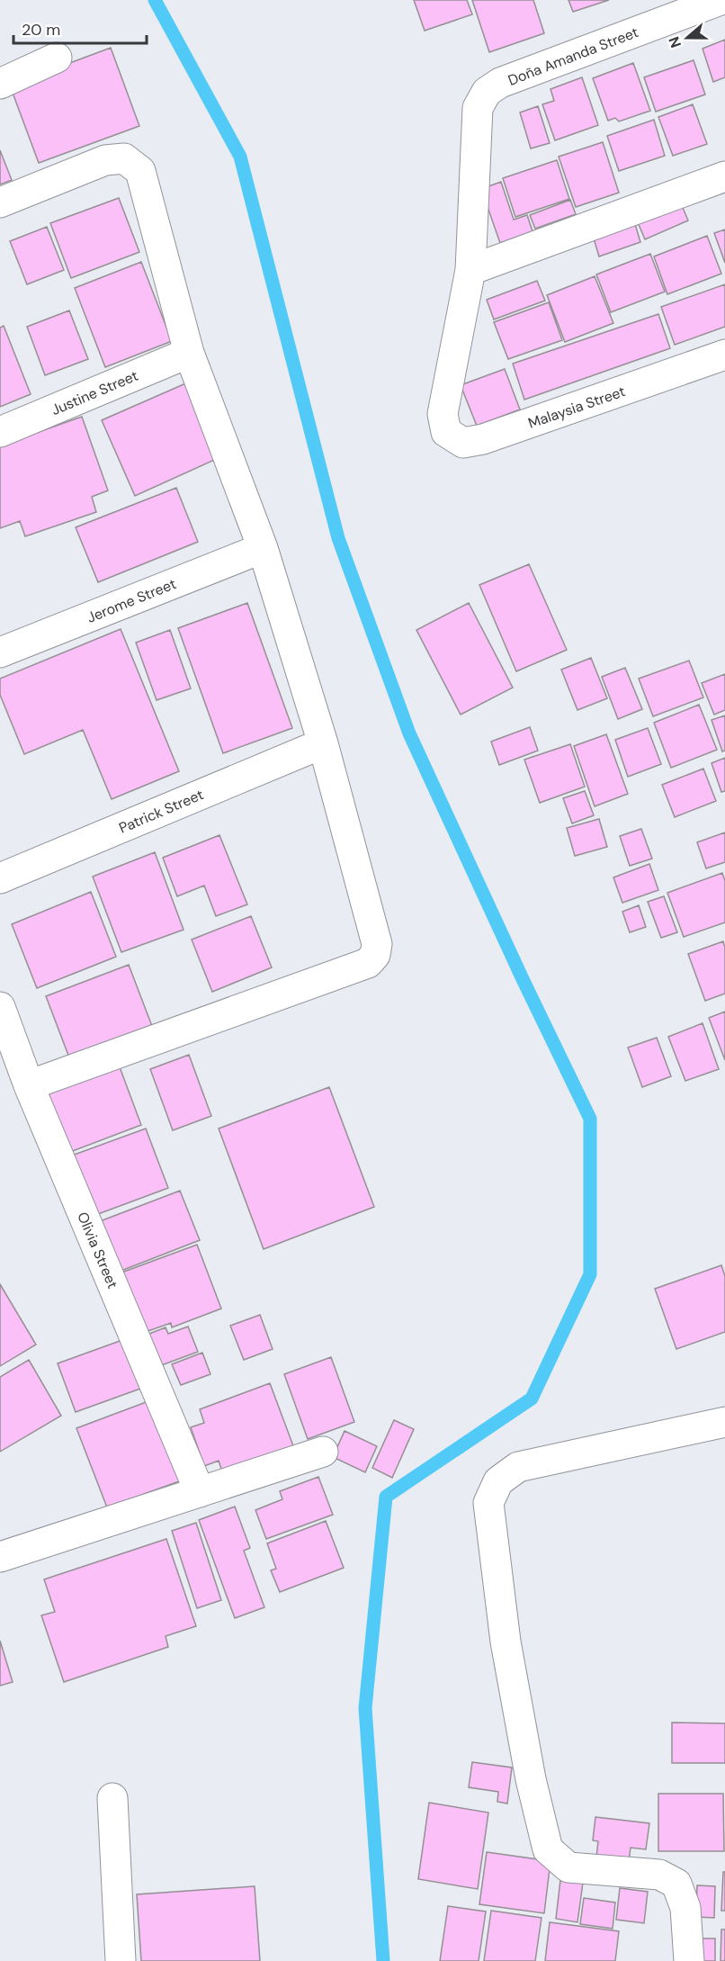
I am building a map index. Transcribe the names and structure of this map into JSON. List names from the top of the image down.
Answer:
{
  "streets": {
    "street": [
      "Doña Amanda Street",
      "Justine Street",
      "Malaysia Street",
      "Jerome Street",
      "Patrick Street",
      "Olivia Street"
    ]
  },
  "crossings": [
    ["Doña Amanda Street", "Malaysia Street"]
  ],
  "scale_bar": "20 m",
  "north": "left"
}
